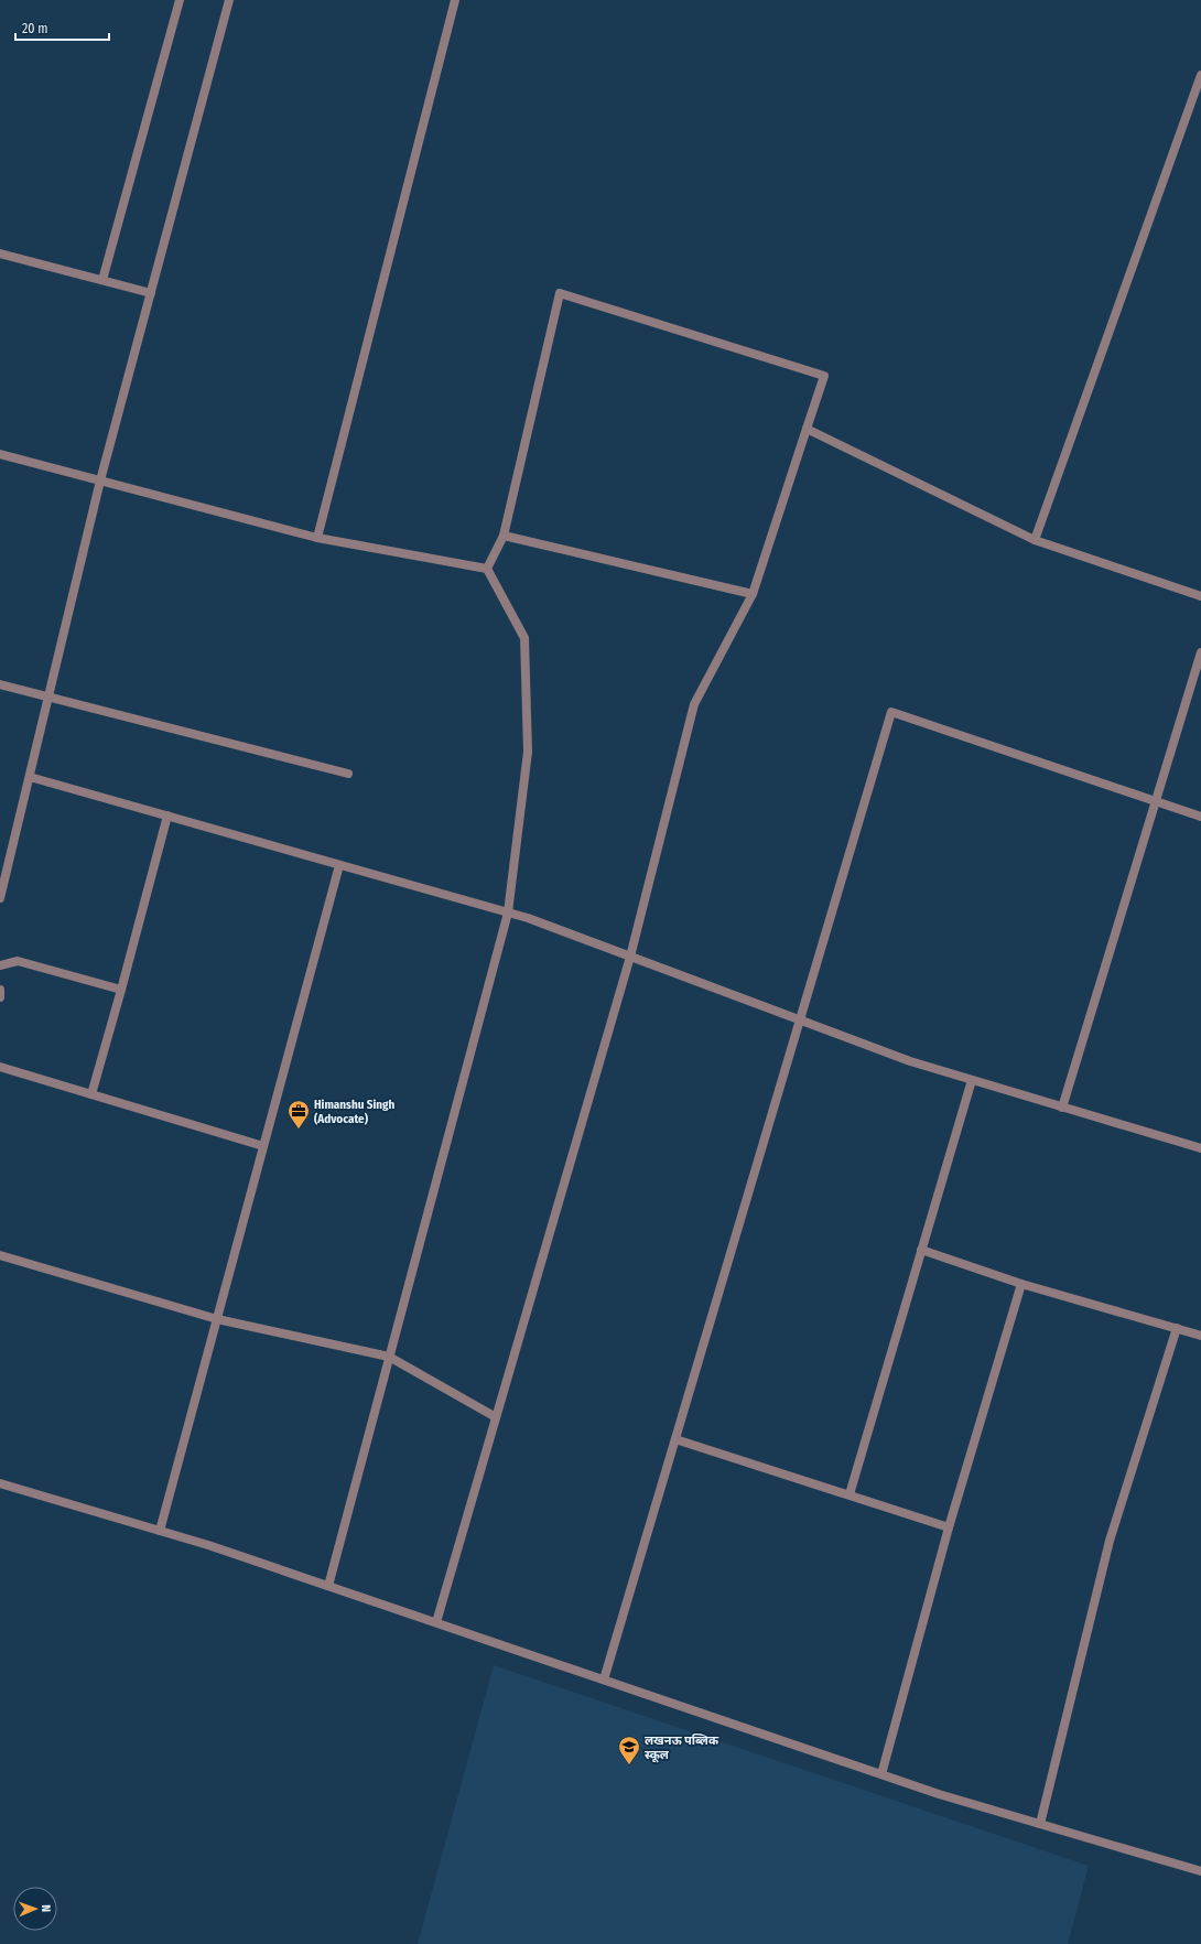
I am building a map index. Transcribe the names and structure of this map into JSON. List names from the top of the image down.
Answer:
{
  "places": {
    "office": ["Himanshu Singh (Advocate)"],
    "school or university": ["लखनऊ पब्लिक स्कूल"]
  },
  "scale_bar": "20 m",
  "north": "right"
}
